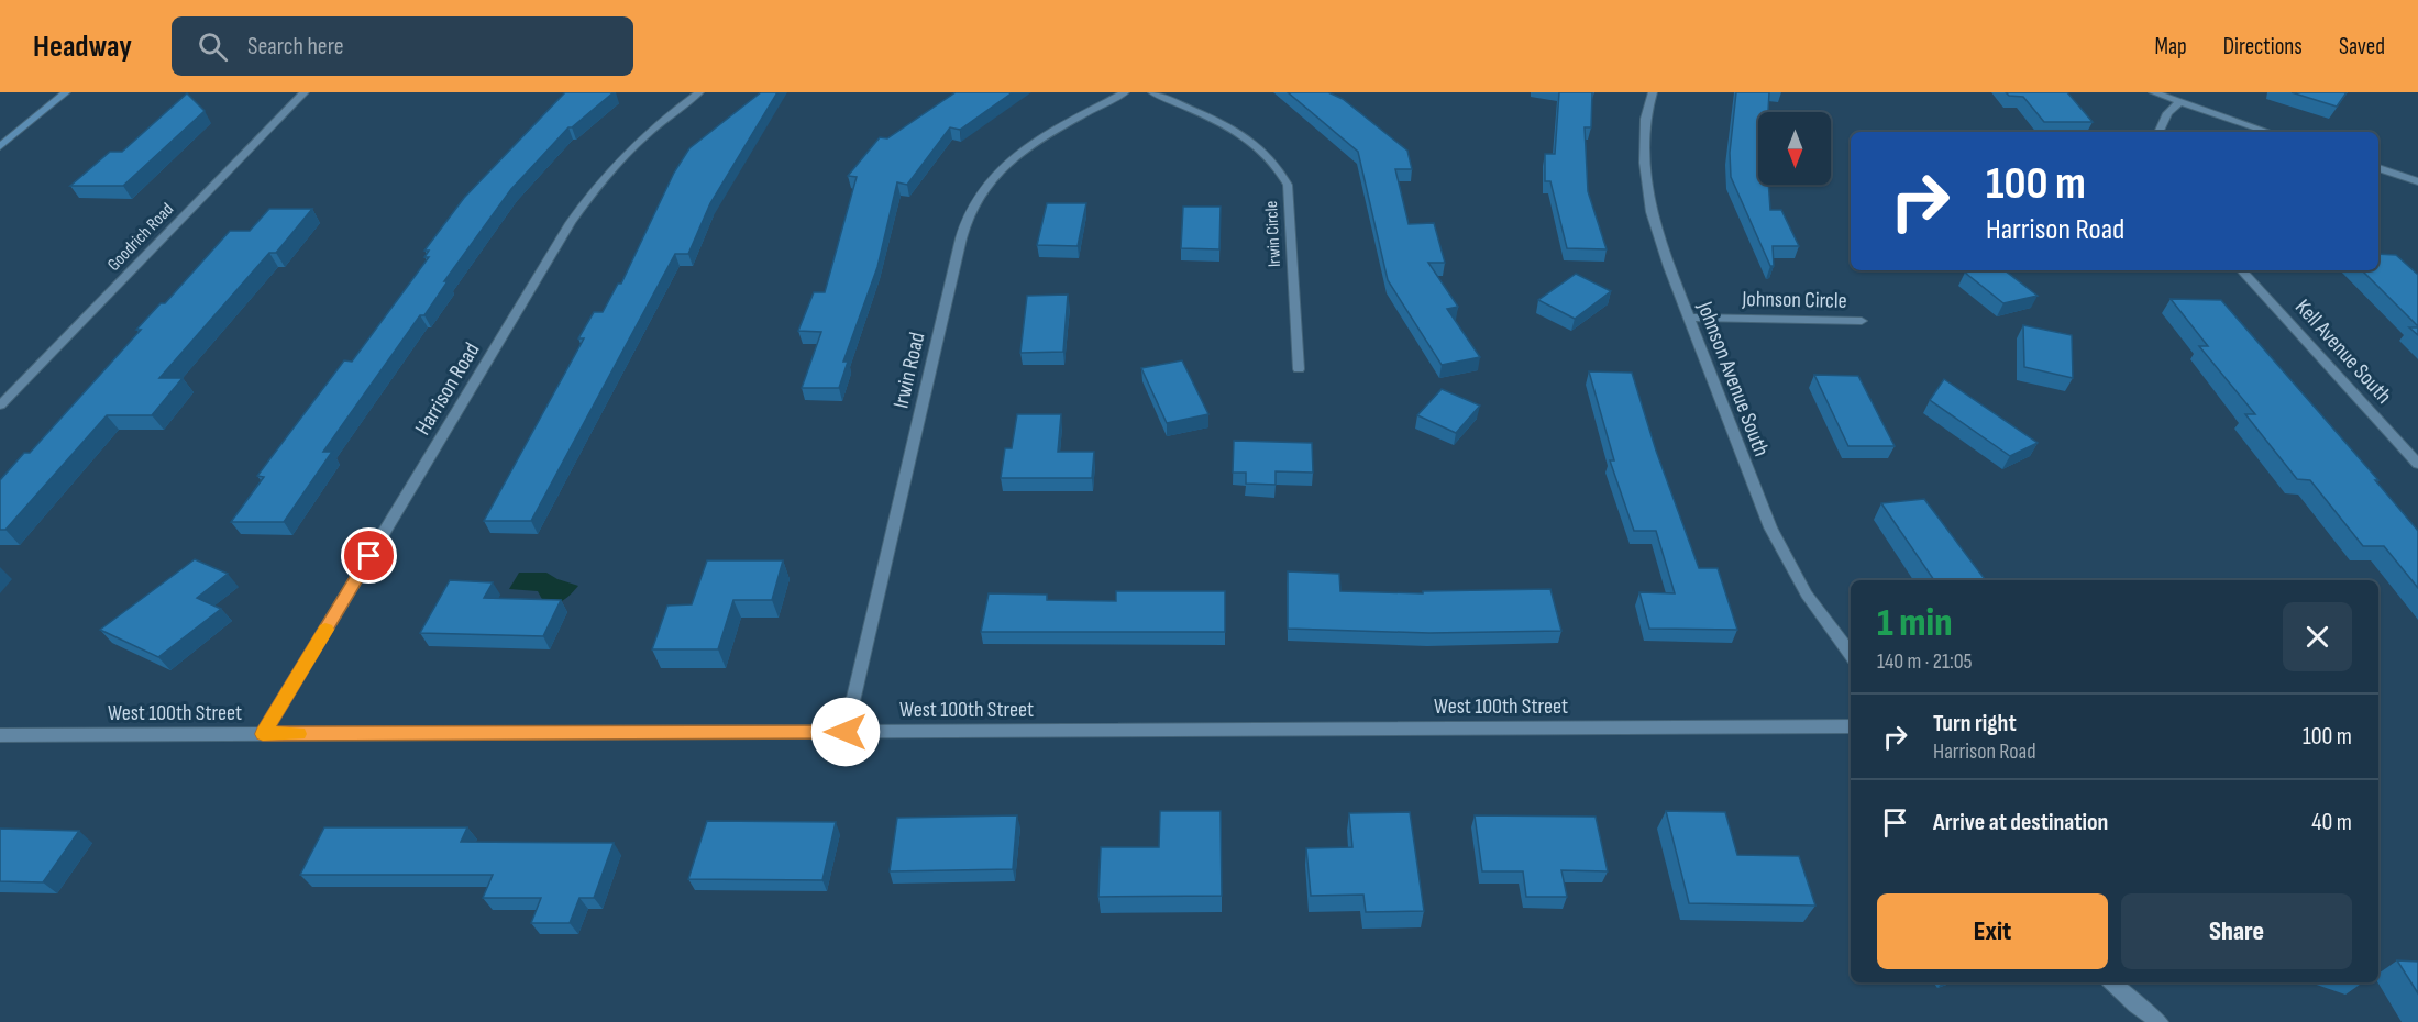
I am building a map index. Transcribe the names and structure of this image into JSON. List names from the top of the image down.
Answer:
{
  "streets": {
    "street": [
      "Irwin Circle",
      "Goodrich Road",
      "Johnson Circle",
      "Kell Avenue South",
      "Irwin Road",
      "Johnson Avenue South",
      "Harrison Road",
      "West 100th Street"
    ]
  },
  "crossings": [
    ["Johnson Circle", "Johnson Avenue South"],
    ["Irwin Road", "West 100th Street"],
    ["Harrison Road", "West 100th Street"]
  ],
  "north": "bottom",
  "page": {
    "header": "Headway",
    "search": "Search here",
    "nav": ["Map", "Directions", "Saved"],
    "turn": ["100 m", "Harrison Road"],
    "heading": ["1 min", "140 m · 21:05"],
    "list": [
      {
        "name": "Turn right",
        "note": "Harrison Road",
        "value": "100 m"
      },
      {
        "name": "Arrive at destination",
        "value": "40 m"
      }
    ],
    "buttons": ["Exit", "Share"]
  }
}
